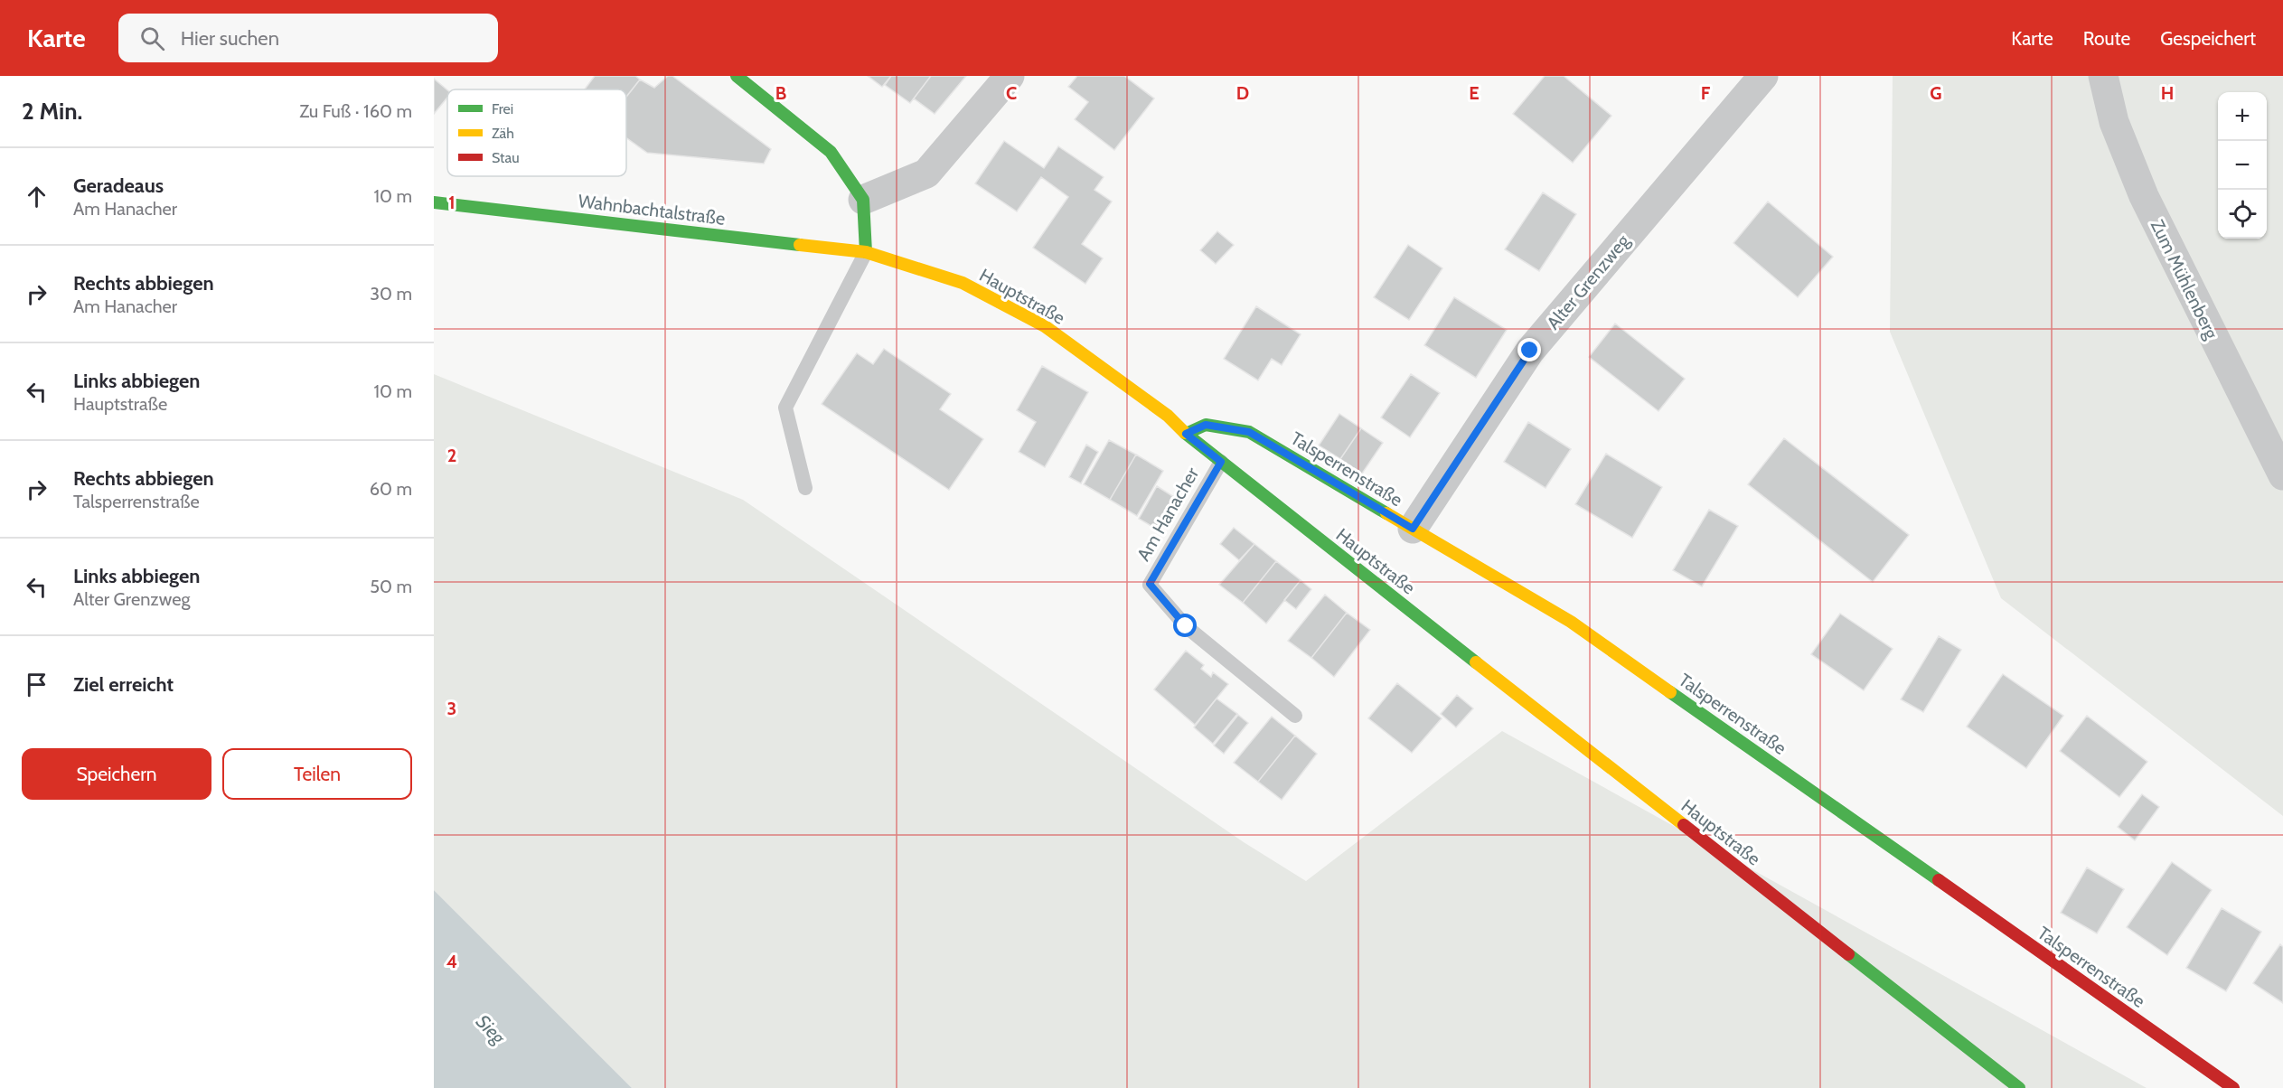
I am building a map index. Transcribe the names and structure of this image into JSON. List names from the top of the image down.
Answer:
{
  "streets": {
    "main road": ["Wahnbachtalstraße", "Hauptstraße", "Talsperrenstraße"],
    "street": ["Zum Mühlenberg", "Alter Grenzweg"],
    "lane": ["Am Hanacher"]
  },
  "crossings": [
    ["Wahnbachtalstraße", "Hauptstraße"],
    ["Alter Grenzweg", "Talsperrenstraße"],
    ["Hauptstraße", "Talsperrenstraße"],
    ["Hauptstraße", "Am Hanacher"]
  ],
  "water": ["Sieg"],
  "legend": ["Frei", "Zäh", "Stau"],
  "page": {
    "header": "Karte",
    "search": "Hier suchen",
    "nav": ["Karte", "Route", "Gespeichert"],
    "heading": ["2 Min.", "Zu Fuß · 160 m"],
    "map_buttons": ["+", "−"],
    "list": [
      ["Geradeaus", "Am Hanacher", "10 m"],
      ["Rechts abbiegen", "Am Hanacher", "30 m"],
      ["Links abbiegen", "Hauptstraße", "10 m"],
      ["Rechts abbiegen", "Talsperrenstraße", "60 m"],
      ["Links abbiegen", "Alter Grenzweg", "50 m"],
      "Ziel erreicht"
    ],
    "buttons": ["Speichern", "Teilen"]
  },
  "grid": {
    "columns": [
      "B",
      "C",
      "D",
      "E",
      "F",
      "G",
      "H"
    ],
    "rows": [
      "1",
      "2",
      "3",
      "4"
    ]
  }
}
